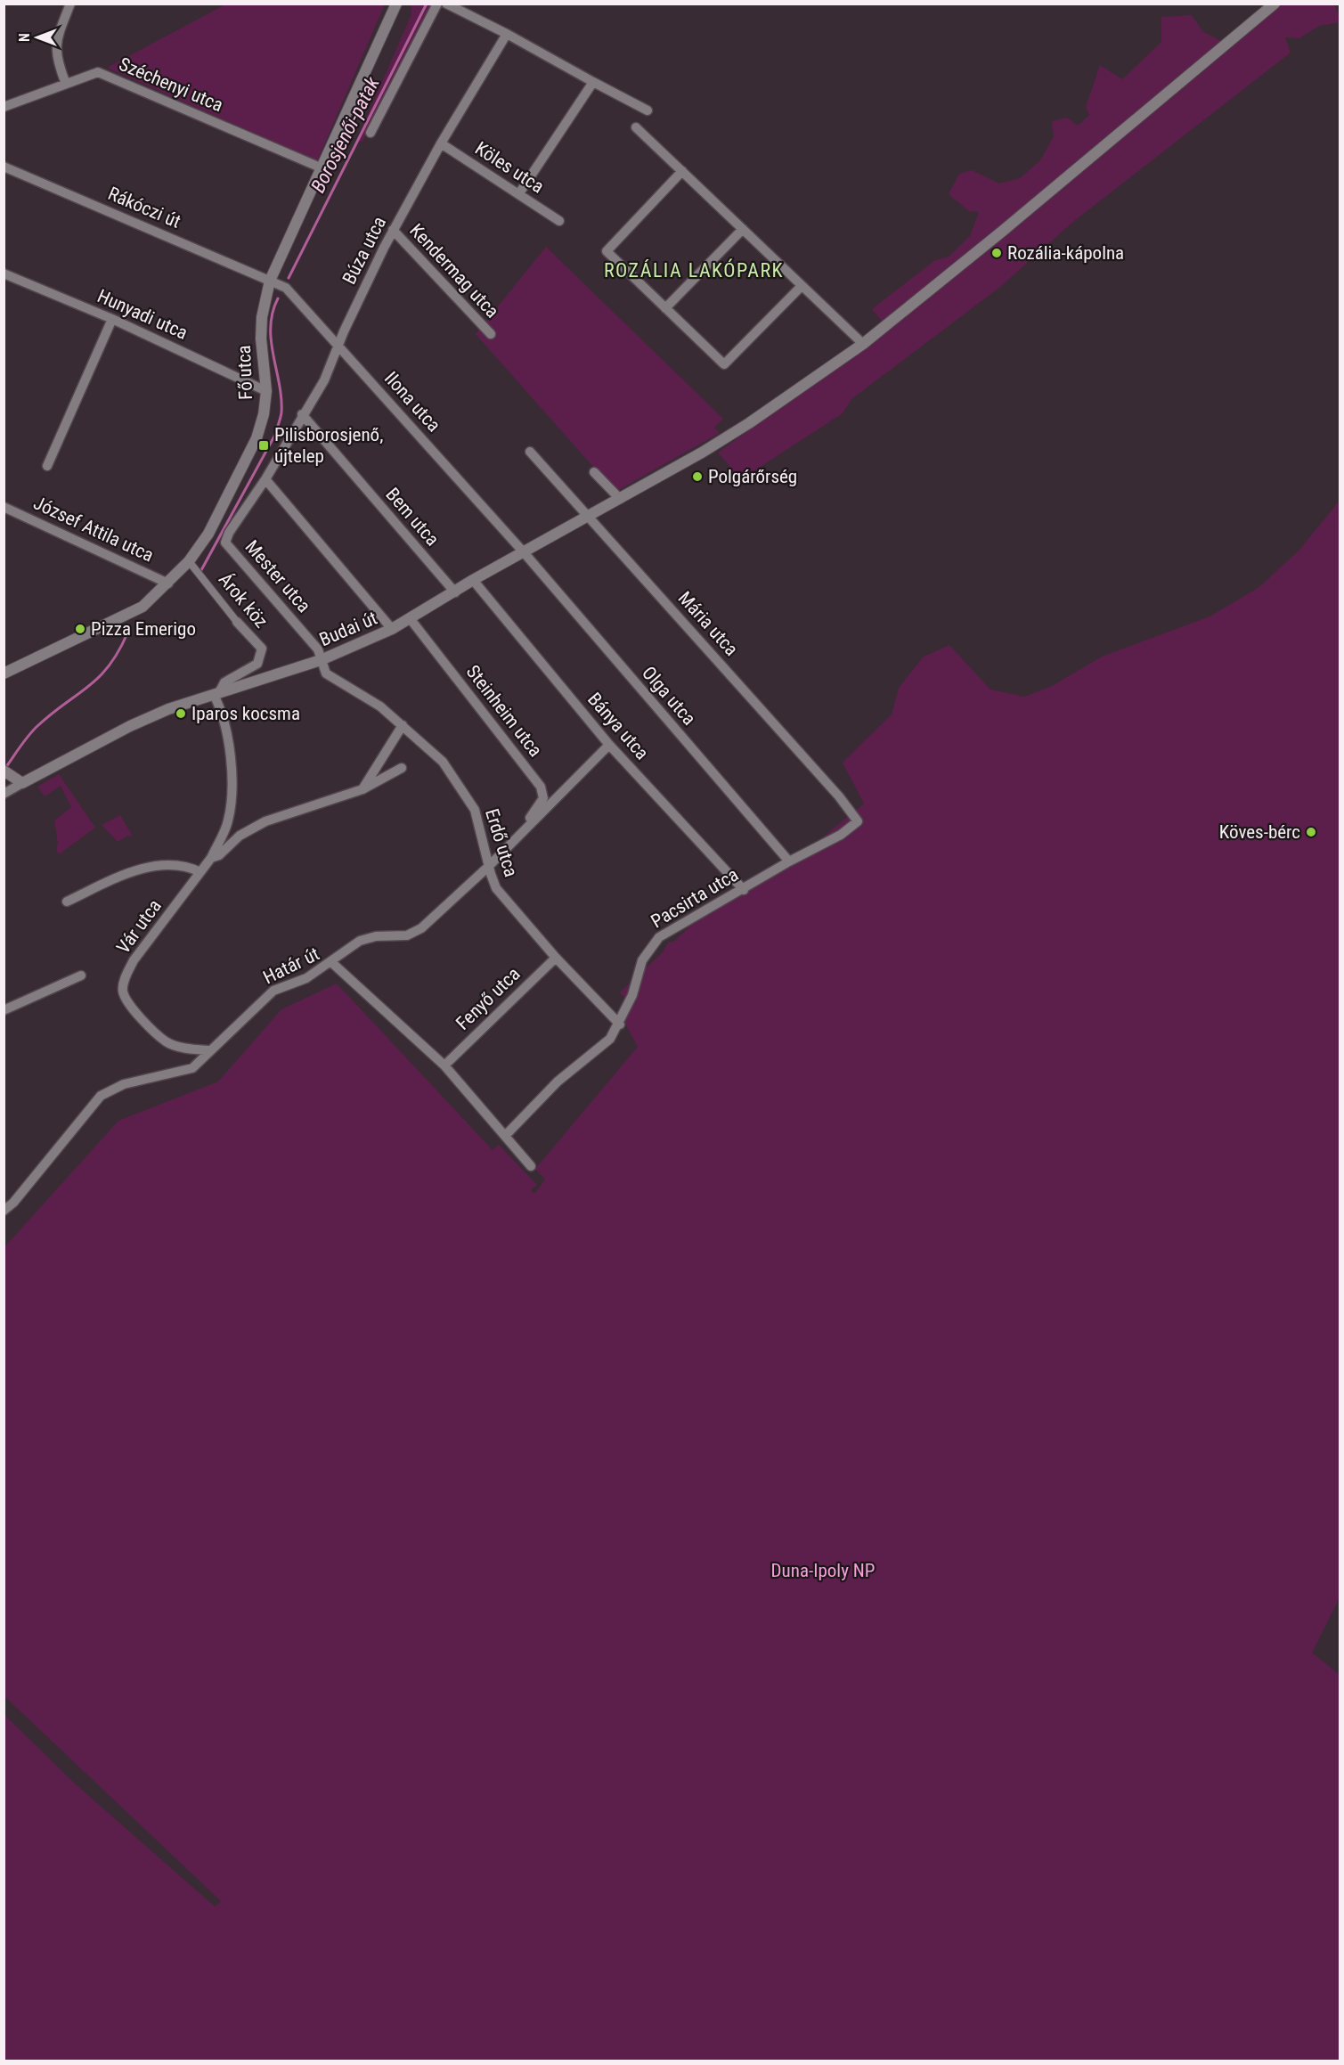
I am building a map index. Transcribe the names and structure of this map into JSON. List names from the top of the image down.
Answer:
{
  "streets": {
    "street": [
      "Széchenyi utca",
      "Köles utca",
      "Rákóczi út",
      "Búza utca",
      "Kendermag utca",
      "Hunyadi utca",
      "Fő utca",
      "Ilona utca",
      "Bem utca",
      "József Attila utca",
      "Mester utca",
      "Árok köz",
      "Mária utca",
      "Budai út",
      "Olga utca",
      "Steinheim utca",
      "Bánya utca",
      "Erdő utca",
      "Pacsirta utca",
      "Vár utca",
      "Határ út",
      "Fenyő utca"
    ]
  },
  "crossings": [
    ["Széchenyi utca", "Fő utca"],
    ["Köles utca", "Búza utca"],
    ["Rákóczi út", "Fő utca"],
    ["Rákóczi út", "Ilona utca"],
    ["Búza utca", "Kendermag utca"],
    ["Búza utca", "Ilona utca"],
    ["Búza utca", "Bem utca"],
    ["Búza utca", "Mester utca"],
    ["Hunyadi utca", "Fő utca"],
    ["Fő utca", "Ilona utca"],
    ["Fő utca", "József Attila utca"],
    ["Fő utca", "Árok köz"],
    ["Ilona utca", "Budai út"],
    ["Ilona utca", "Olga utca"],
    ["Bem utca", "Budai út"],
    ["Mester utca", "Budai út"],
    ["Mester utca", "Erdő utca"],
    ["Árok köz", "Budai út"],
    ["Mária utca", "Budai út"],
    ["Mária utca", "Pacsirta utca"],
    ["Budai út", "Olga utca"],
    ["Budai út", "Steinheim utca"],
    ["Budai út", "Bánya utca"],
    ["Budai út", "Erdő utca"],
    ["Olga utca", "Pacsirta utca"],
    ["Bánya utca", "Pacsirta utca"],
    ["Erdő utca", "Pacsirta utca"],
    ["Erdő utca", "Fenyő utca"],
    ["Pacsirta utca", "Határ út"],
    ["Vár utca", "Határ út"],
    ["Határ út", "Fenyő utca"]
  ],
  "districts": ["ROZÁLIA LAKÓPARK"],
  "water": ["Borosjenői-patak"],
  "parks": ["Duna-Ipoly NP"],
  "places": {
    "other": [
      "Rozália-kápolna",
      "Polgárőrség",
      "Pizza Emerigo",
      "Iparos kocsma",
      "Köves-bérc"
    ],
    "transit": ["Pilisborosjenő, újtelep"]
  },
  "north": "left"
}
